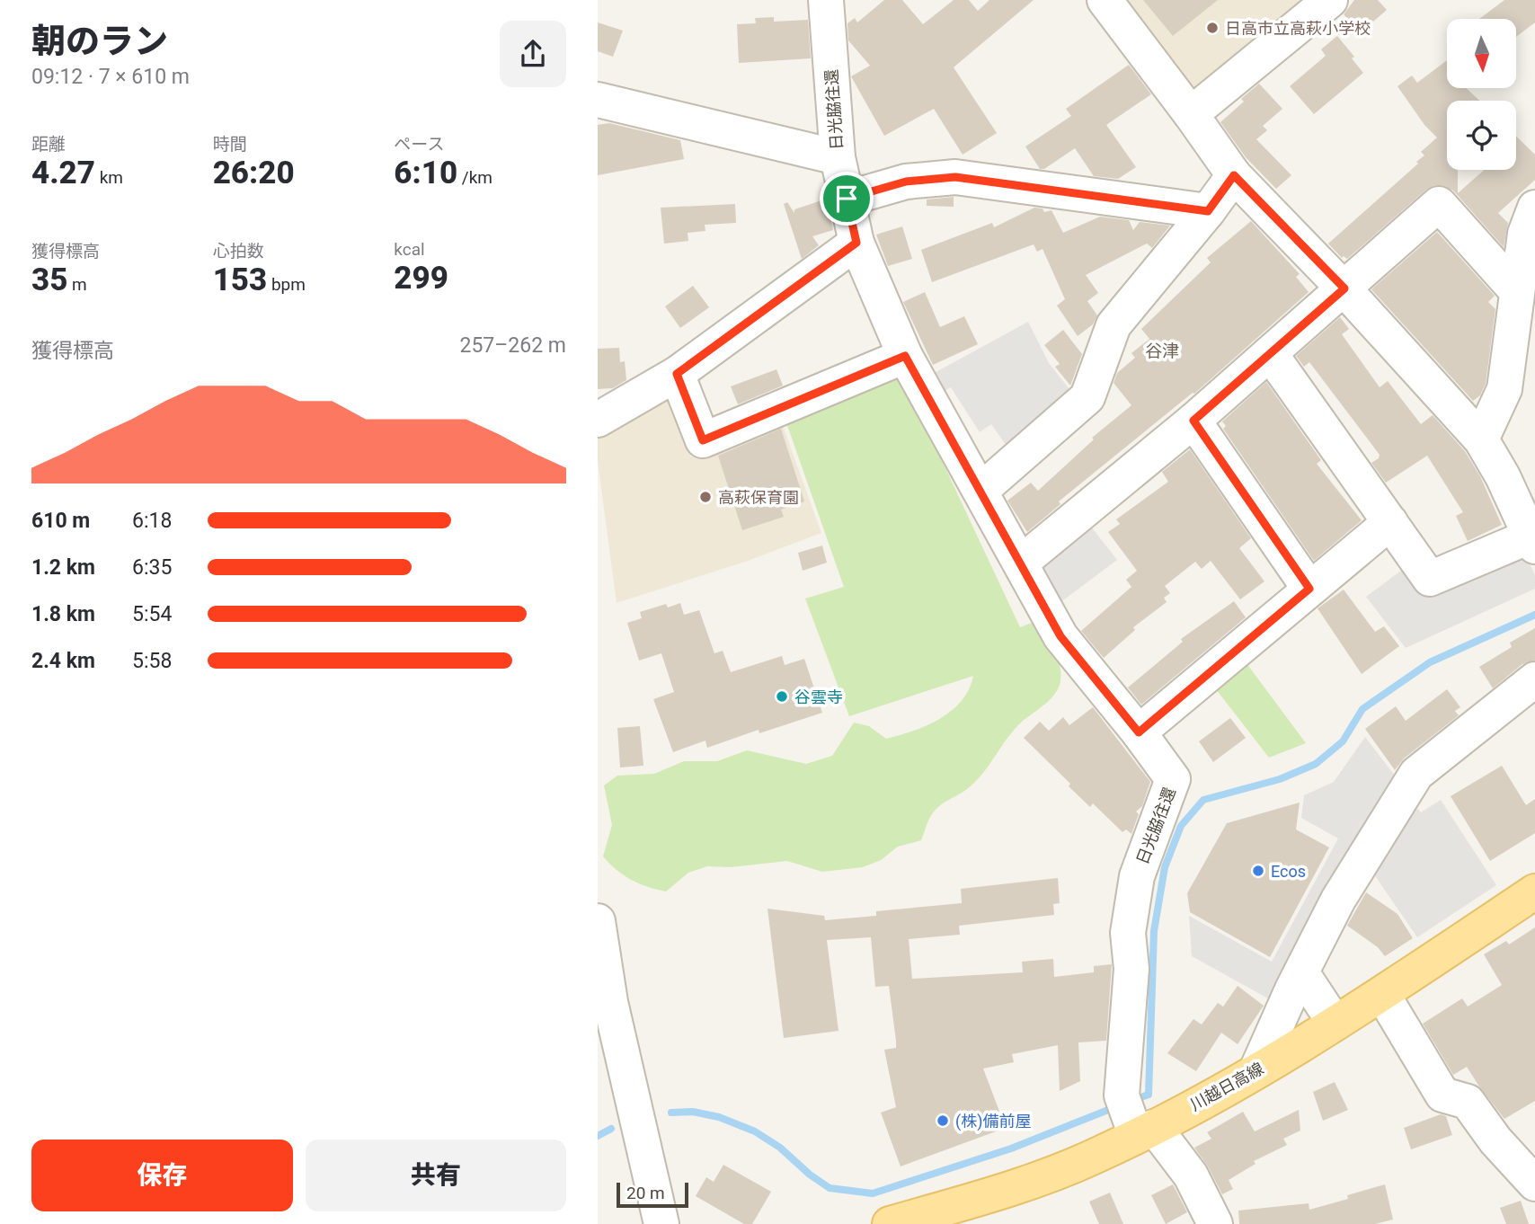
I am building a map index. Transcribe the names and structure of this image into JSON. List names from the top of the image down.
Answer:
{
  "streets": {
    "main road": ["川越日高線"],
    "street": ["日光脇往還"]
  },
  "crossings": [
    ["日光脇往還", "川越日高線"]
  ],
  "districts": ["谷津"],
  "places": [
    "日高市立高萩小学校",
    "高萩保育園",
    "谷雲寺",
    "Ecos",
    "(株)備前屋"
  ],
  "scale_bar": "20 m",
  "north": "bottom",
  "page": {
    "heading": ["朝のラン", "09:12 · 7 × 610 m"],
    "stats": [
      ["距離", "4.27 km"],
      ["時間", "26:20"],
      ["ペース", "6:10 /km"],
      ["獲得標高", "35 m"],
      ["心拍数", "153 bpm"],
      ["kcal", "299"]
    ],
    "chart": ["獲得標高", "257–262 m"],
    "list": [
      {
        "name": "610 m",
        "note": "6:18"
      },
      {
        "name": "1.2 km",
        "note": "6:35"
      },
      {
        "name": "1.8 km",
        "note": "5:54"
      },
      {
        "name": "2.4 km",
        "note": "5:58"
      }
    ],
    "buttons": ["保存", "共有"],
    "scale": "20 m"
  }
}
